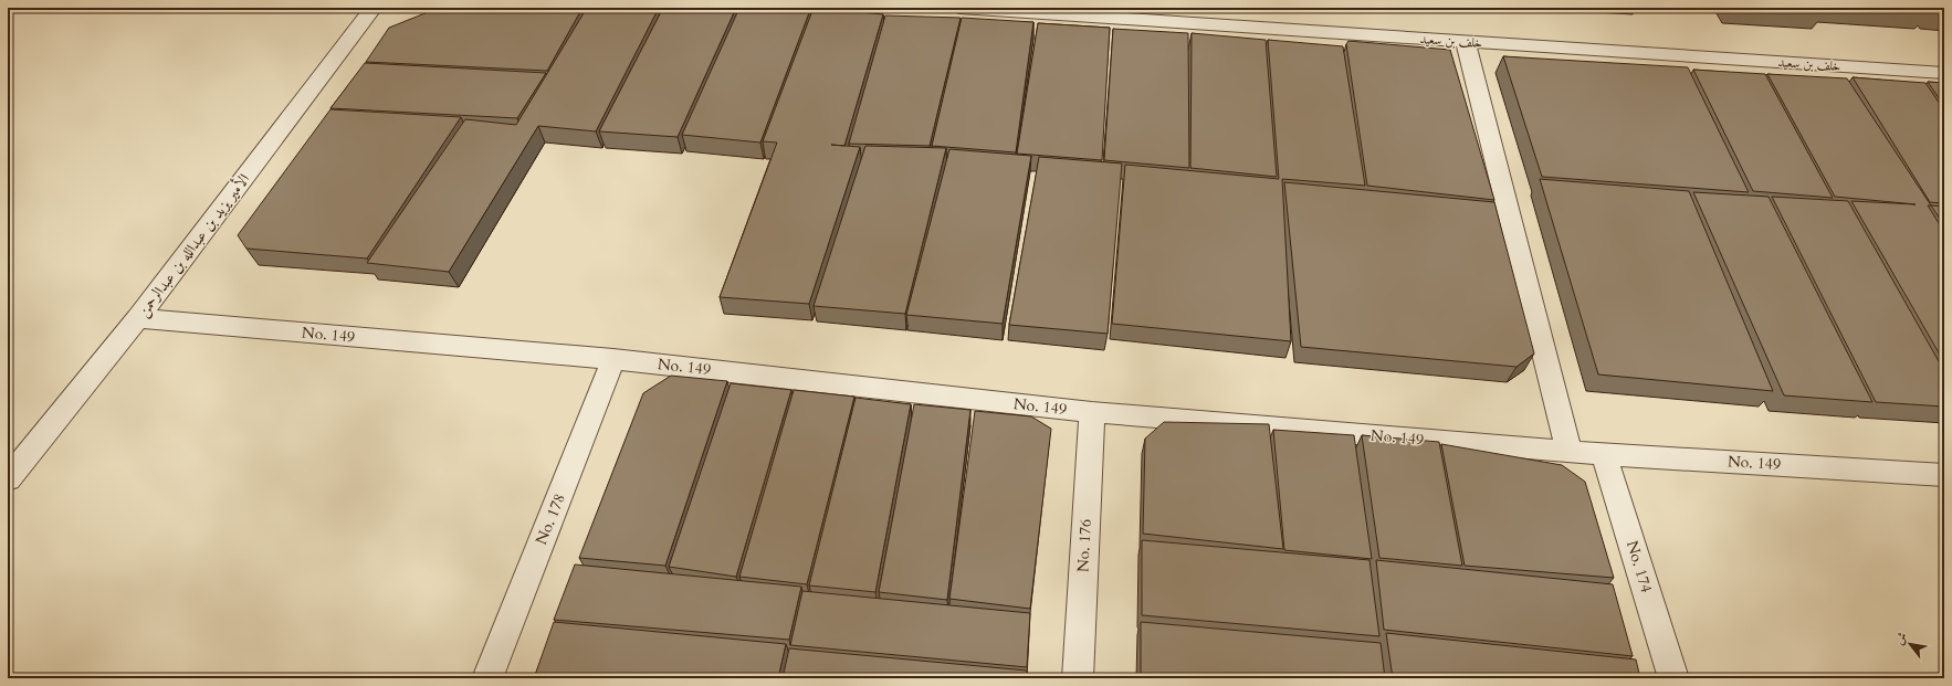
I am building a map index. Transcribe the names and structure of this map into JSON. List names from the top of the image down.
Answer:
{
  "streets": {
    "street": [
      "خلف بن سعيد",
      "الأمير يزيد بن عبدالله بن عبدالرحمن",
      "No. 149",
      "No. 178",
      "No. 176",
      "No. 174"
    ]
  },
  "crossings": [
    ["الأمير يزيد بن عبدالله بن عبدالرحمن", "No. 149"],
    ["No. 149", "No. 178"],
    ["No. 149", "No. 176"],
    ["No. 149", "No. 174"]
  ],
  "north": "top left"
}
